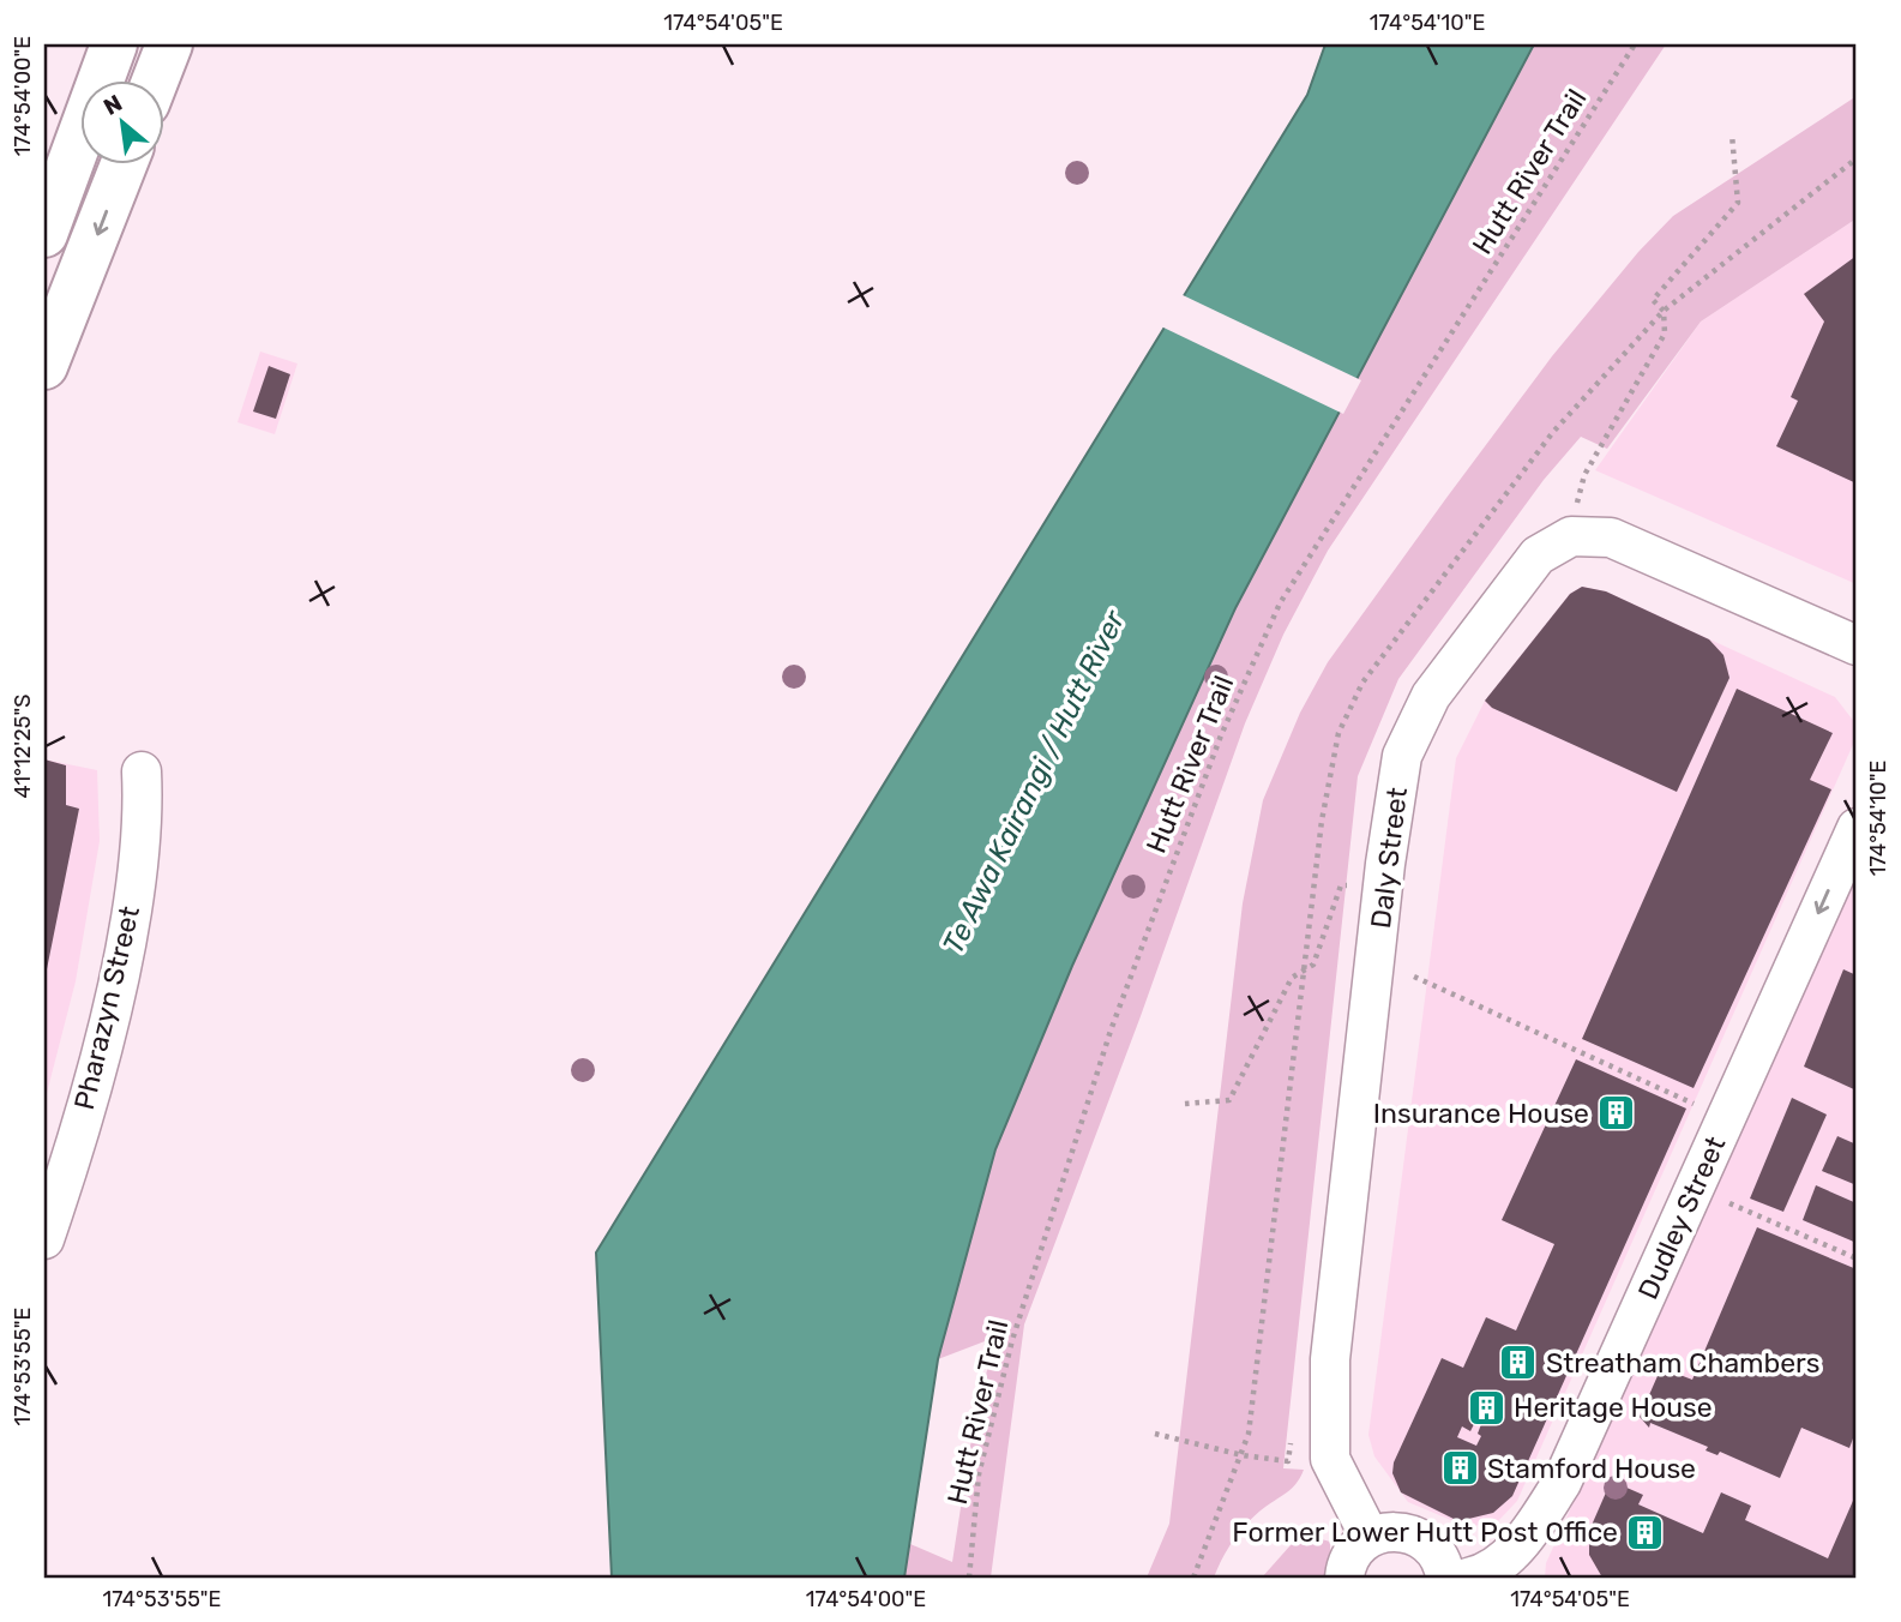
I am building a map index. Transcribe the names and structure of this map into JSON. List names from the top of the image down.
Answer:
{
  "streets": {
    "main road": ["Daly Street", "Pharazyn Street", "Dudley Street"],
    "path": ["Hutt River Trail"]
  },
  "one_way": ["Dudley Street"],
  "water": ["Te Awa Kairangi / Hutt River"],
  "places": {
    "building": [
      "Insurance House",
      "Streatham Chambers",
      "Heritage House",
      "Stamford House",
      "Former Lower Hutt Post Office"
    ]
  },
  "north": "top left",
  "coordinates": [
    "174°54'05\"E",
    "174°54'10\"E",
    "174°54'00\"E",
    "41°12'25\"S",
    "174°53'55\"E"
  ]
}
